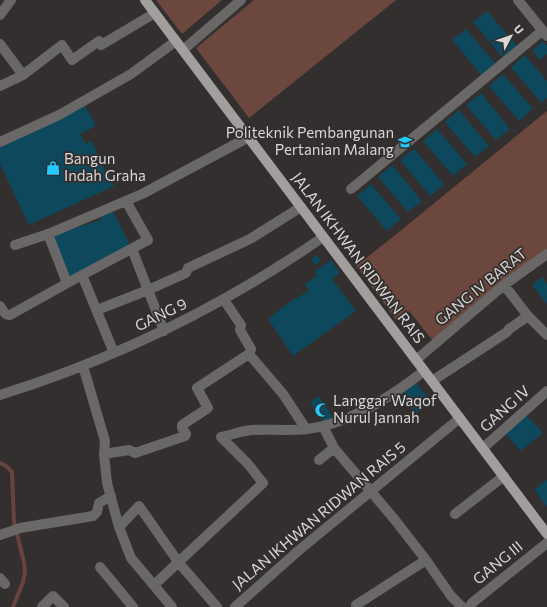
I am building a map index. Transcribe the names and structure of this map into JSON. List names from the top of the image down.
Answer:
{
  "streets": {
    "main road": ["JALAN IKHWAN RIDWAN RAIS"],
    "street": [
      "GANG IV BARAT",
      "GANG 9",
      "GANG IV",
      "JALAN IKHWAN RIDWAN RAIS 5",
      "GANG III"
    ]
  },
  "crossings": [
    ["JALAN IKHWAN RIDWAN RAIS", "GANG IV BARAT"],
    ["JALAN IKHWAN RIDWAN RAIS", "GANG 9"],
    ["JALAN IKHWAN RIDWAN RAIS", "GANG IV"],
    ["JALAN IKHWAN RIDWAN RAIS", "JALAN IKHWAN RIDWAN RAIS 5"]
  ],
  "places": {
    "school or university": ["Politeknik Pembangunan Pertanian Malang"],
    "shop": ["Bangun Indah Graha"],
    "mosque": ["Langgar Waqof Nurul Jannah"]
  },
  "north": "top right"
}
